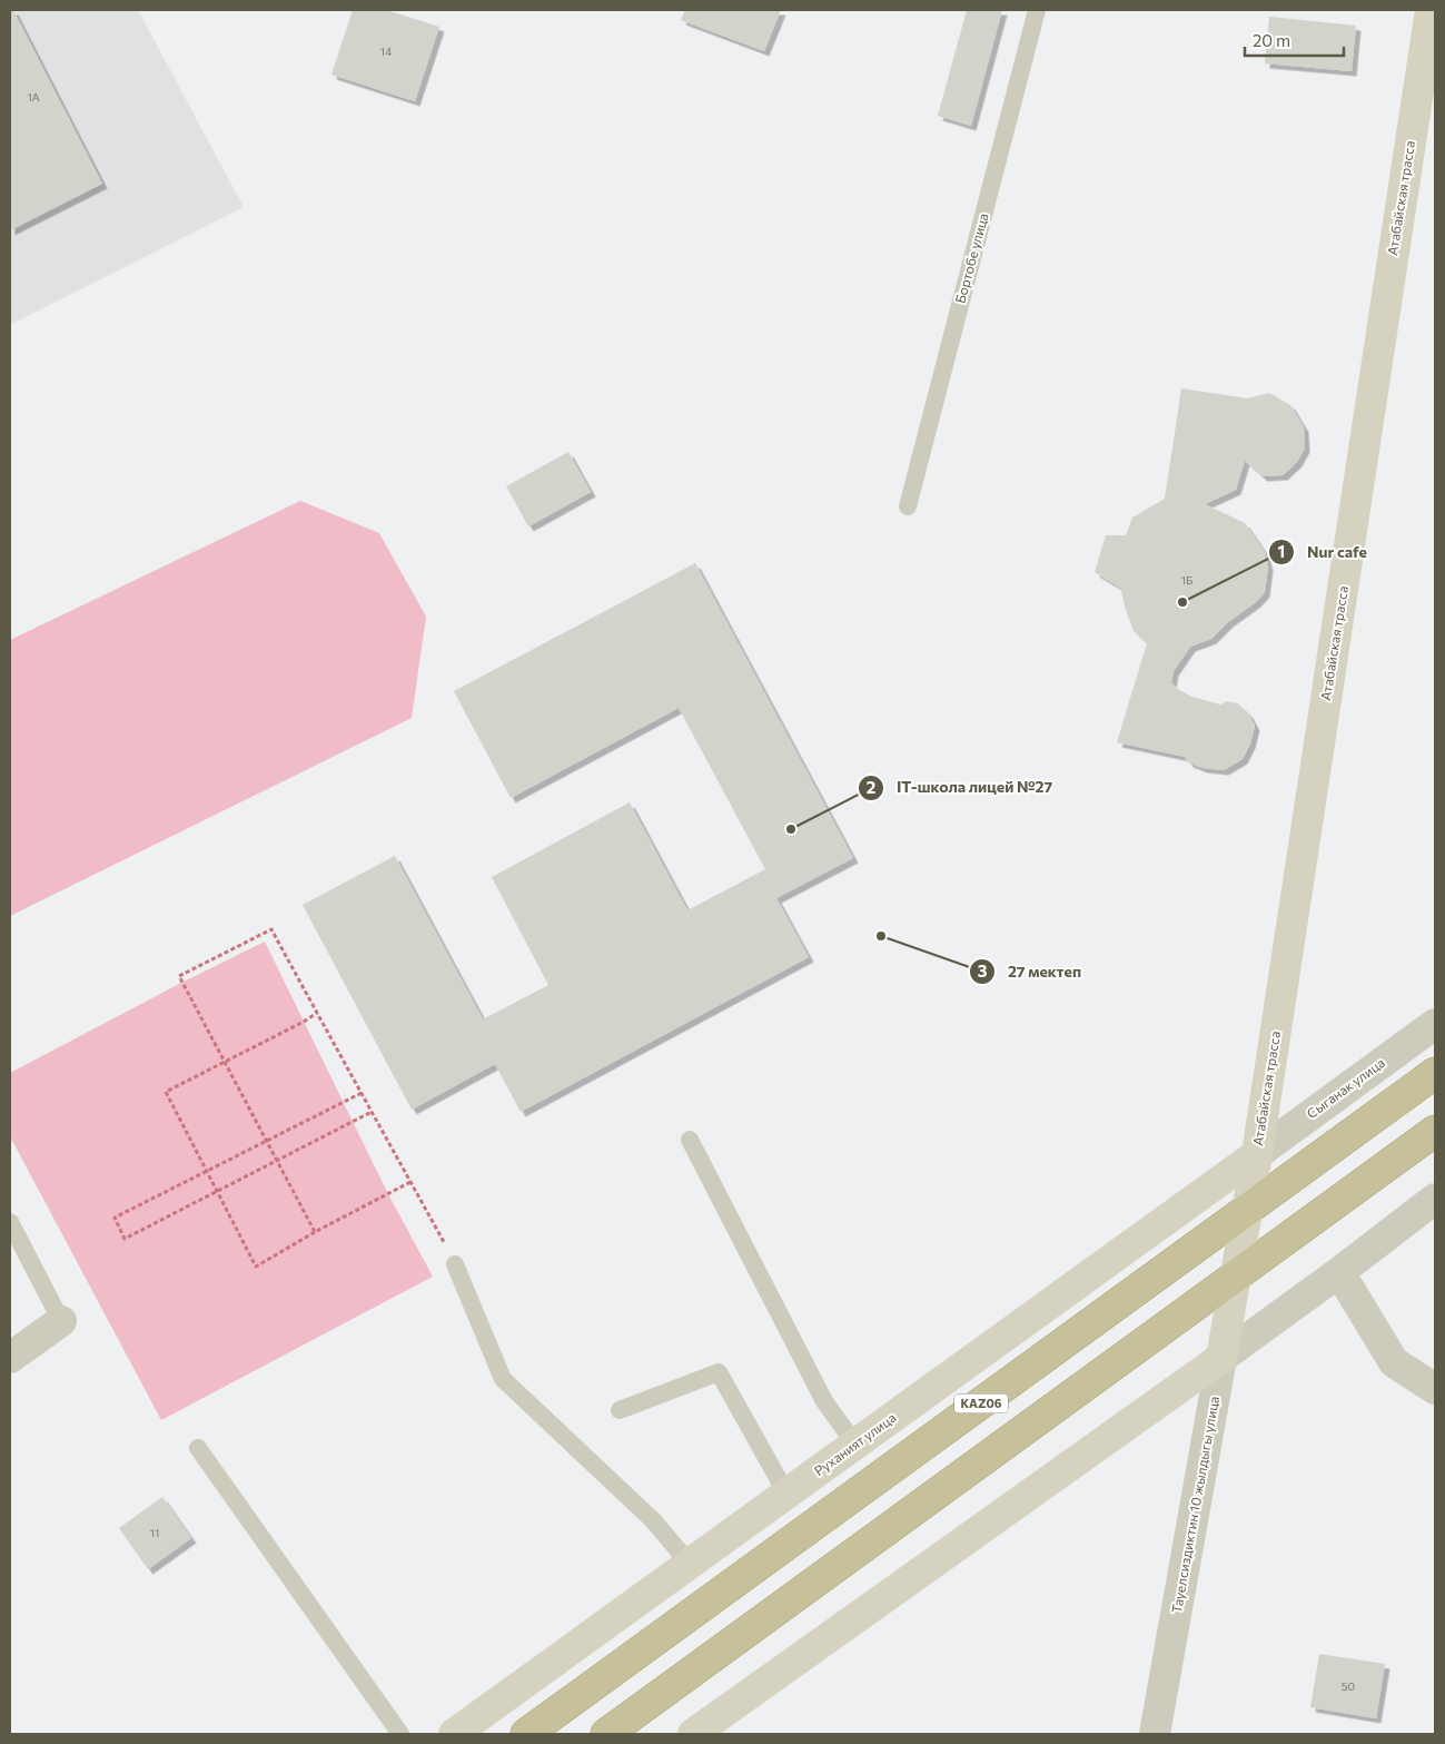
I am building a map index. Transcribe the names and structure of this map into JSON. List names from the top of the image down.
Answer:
{
  "streets": {
    "highway": ["KАZ06"],
    "main road": ["Атабайская трасса", "Руханият улица", "Тауелсиздиктин 10 жылдыгы улица"],
    "street": ["Сыганак улица"],
    "lane": ["Бортобе улица"]
  },
  "crossings": [
    ["Атабайская трасса", "Сыганак улица"],
    ["Атабайская трасса", "KАZ06"],
    ["Атабайская трасса", "Руханият улица"],
    ["Атабайская трасса", "Тауелсиздиктин 10 жылдыгы улица"],
    ["Сыганак улица", "Руханият улица"]
  ],
  "places": ["Nur cafe", "IT-школа лицей №27", "27 мектеп"],
  "house_numbers": [
    "14",
    "1А",
    "1Б",
    "11",
    "50"
  ],
  "scale_bar": "20 m"
}
